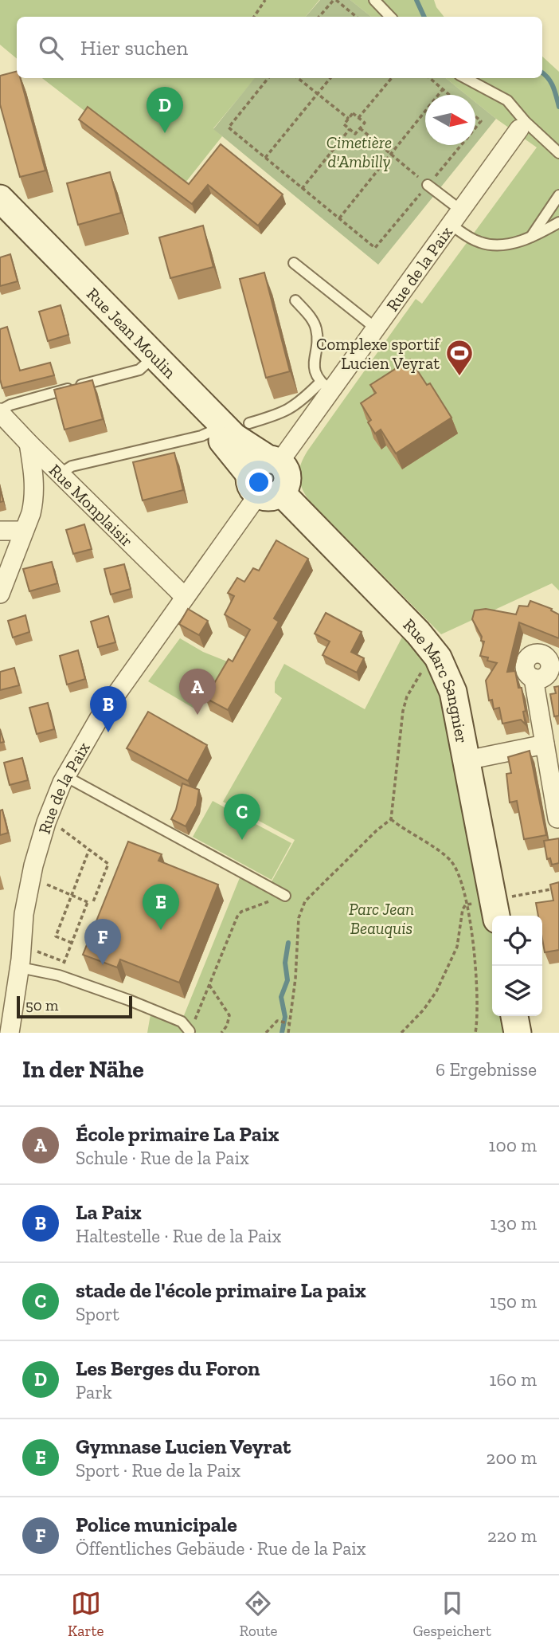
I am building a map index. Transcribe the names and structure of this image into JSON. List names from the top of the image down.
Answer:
{
  "streets": {
    "street": [
      "Rue de la Paix",
      "Rue Jean Moulin",
      "Rue Monplaisir",
      "Rue Marc Sangnier"
    ]
  },
  "crossings": [
    ["Rue de la Paix", "Rue Jean Moulin"],
    ["Rue de la Paix", "Rue Monplaisir"],
    ["Rue de la Paix", "Rue Marc Sangnier"],
    ["Rue Jean Moulin", "Rue Marc Sangnier"]
  ],
  "parks": ["Cimetière d'Ambilly", "Parc Jean Beauquis"],
  "places": {
    "sports": ["Complexe sportif Lucien Veyrat"]
  },
  "scale_bar": "50 m",
  "north": "right",
  "page": {
    "search": "Hier suchen",
    "pins": [
      "D",
      "A",
      "B",
      "C",
      "E",
      "F"
    ],
    "scale": "50 m",
    "heading": ["In der Nähe", "6 Ergebnisse"],
    "list": [
      {
        "mark": "A",
        "name": "École primaire La Paix",
        "note": "Schule · Rue de la Paix",
        "value": "100 m"
      },
      {
        "mark": "B",
        "name": "La Paix",
        "note": "Haltestelle · Rue de la Paix",
        "value": "130 m"
      },
      {
        "mark": "C",
        "name": "stade de l'école primaire La paix",
        "note": "Sport",
        "value": "150 m"
      },
      {
        "mark": "D",
        "name": "Les Berges du Foron",
        "note": "Park",
        "value": "160 m"
      },
      {
        "mark": "E",
        "name": "Gymnase Lucien Veyrat",
        "note": "Sport · Rue de la Paix",
        "value": "200 m"
      },
      {
        "mark": "F",
        "name": "Police municipale",
        "note": "Öffentliches Gebäude · Rue de la Paix",
        "value": "220 m"
      }
    ],
    "nav": ["Karte", "Route", "Gespeichert"]
  }
}
